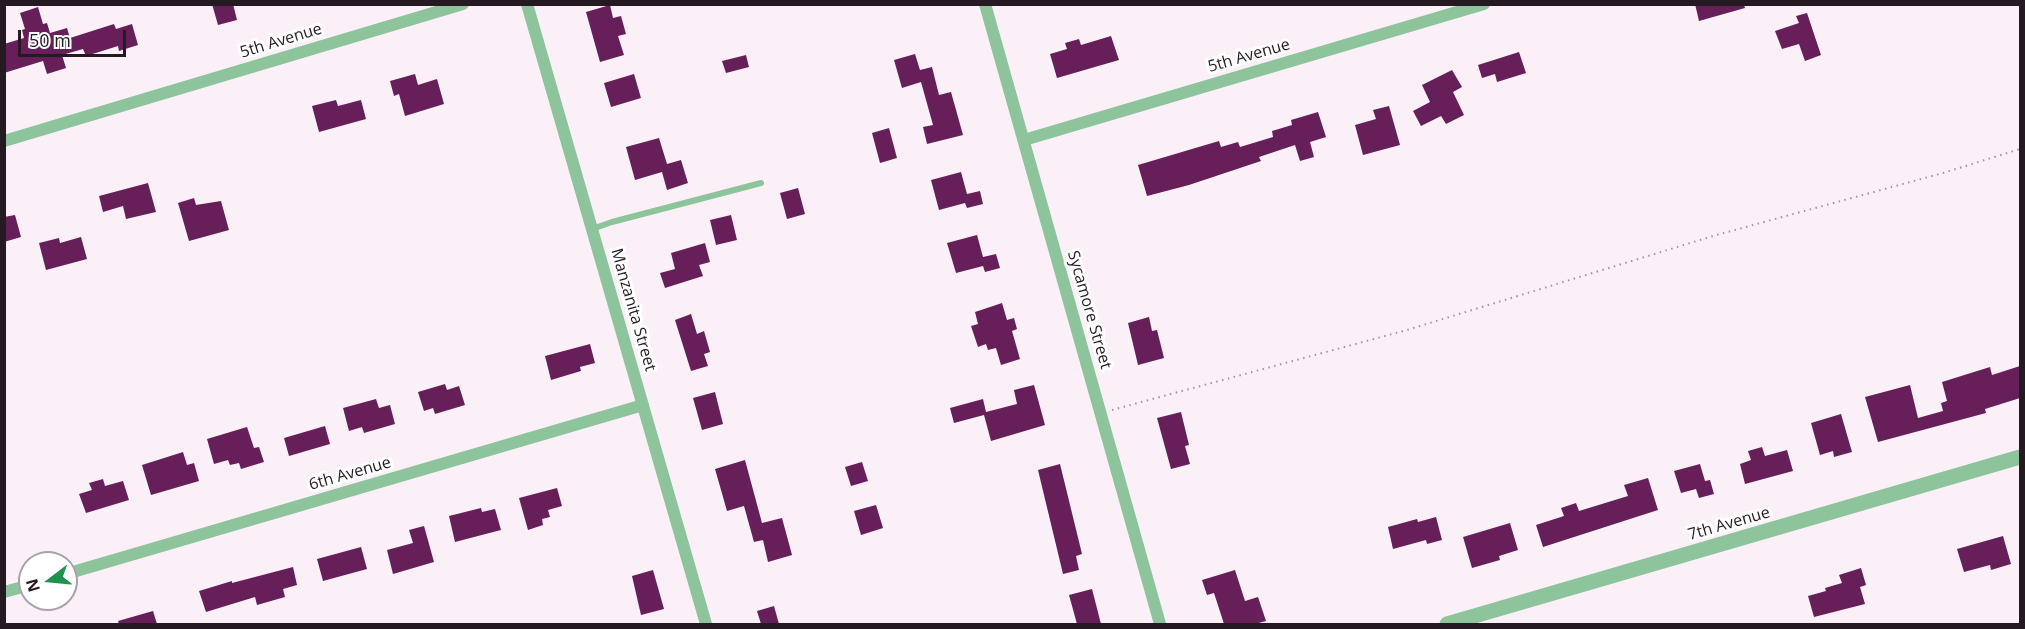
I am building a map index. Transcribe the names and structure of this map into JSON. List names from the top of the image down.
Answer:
{
  "streets": {
    "street": [
      "5th Avenue",
      "Manzanita Street",
      "Sycamore Street",
      "6th Avenue",
      "7th Avenue"
    ]
  },
  "crossings": [
    ["5th Avenue", "Sycamore Street"],
    ["Manzanita Street", "6th Avenue"]
  ],
  "scale_bar": "50 m",
  "north": "left"
}
